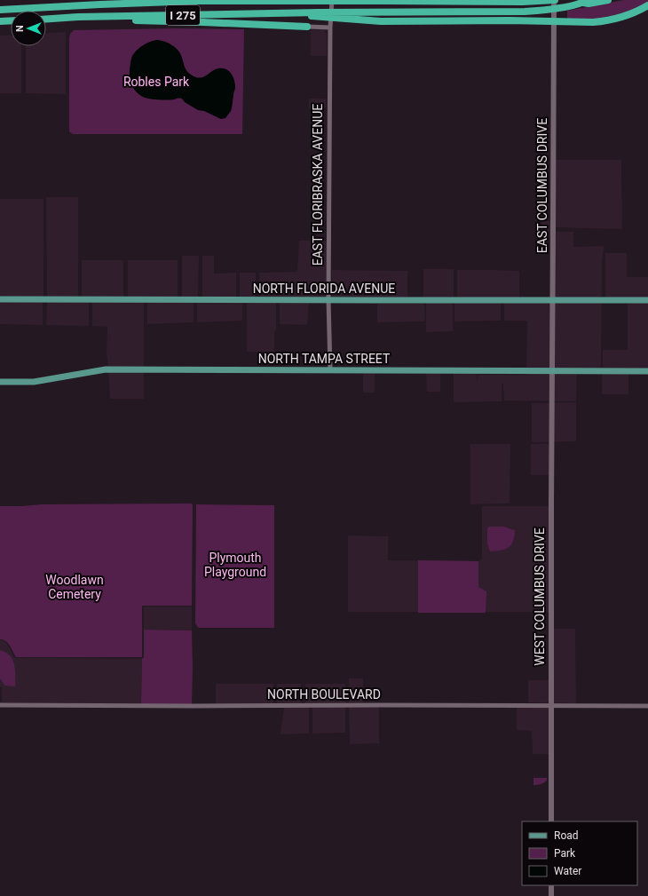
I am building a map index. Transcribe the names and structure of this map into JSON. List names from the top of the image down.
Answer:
{
  "streets": {
    "highway": ["I 275"],
    "main road": [
      "EAST COLUMBUS DRIVE",
      "NORTH FLORIDA AVENUE",
      "NORTH TAMPA STREET",
      "WEST COLUMBUS DRIVE"
    ],
    "street": ["EAST FLORIBRASKA AVENUE", "NORTH BOULEVARD"]
  },
  "crossings": [
    ["I 275", "EAST COLUMBUS DRIVE"],
    ["EAST FLORIBRASKA AVENUE", "NORTH FLORIDA AVENUE"],
    ["EAST FLORIBRASKA AVENUE", "NORTH TAMPA STREET"],
    ["EAST COLUMBUS DRIVE", "NORTH FLORIDA AVENUE"],
    ["EAST COLUMBUS DRIVE", "NORTH TAMPA STREET"],
    ["EAST COLUMBUS DRIVE", "WEST COLUMBUS DRIVE"],
    ["NORTH TAMPA STREET", "WEST COLUMBUS DRIVE"],
    ["WEST COLUMBUS DRIVE", "NORTH BOULEVARD"]
  ],
  "parks": ["Robles Park", "Plymouth Playground", "Woodlawn Cemetery"],
  "legend": ["Road", "Park", "Water"],
  "north": "left"
}
